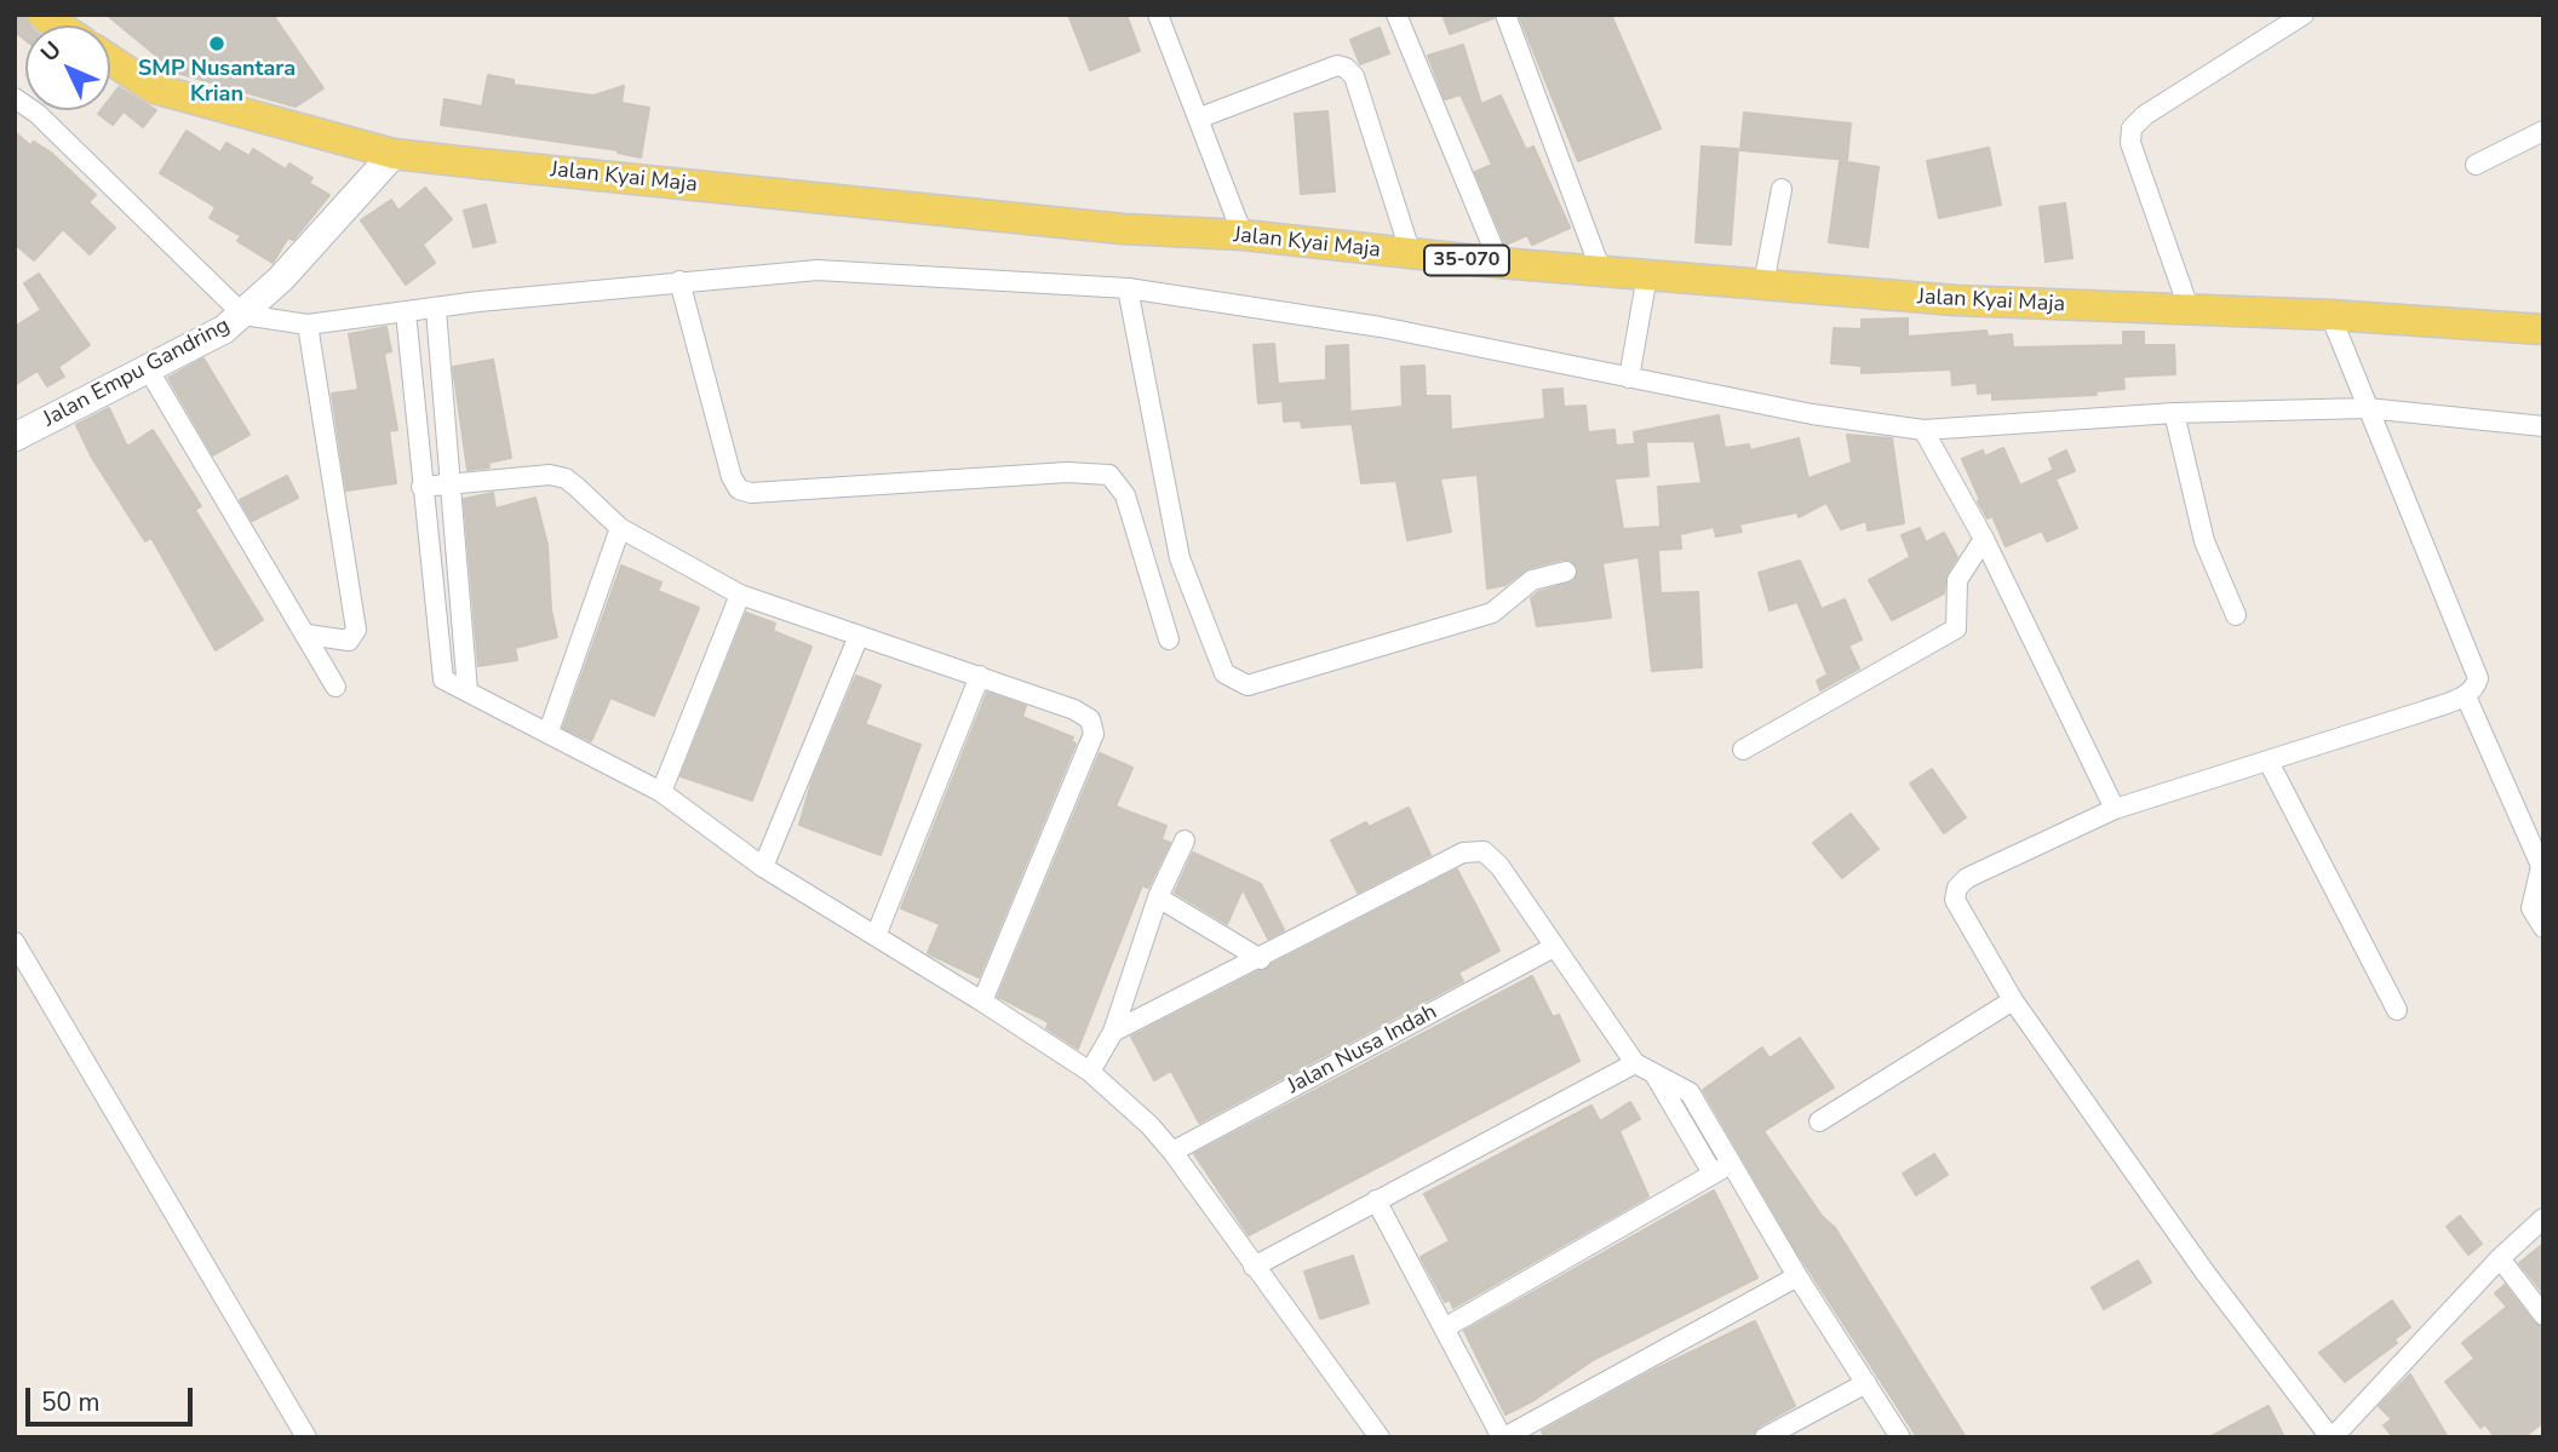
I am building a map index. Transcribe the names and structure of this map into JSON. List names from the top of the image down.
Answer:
{
  "streets": {
    "main road": ["Jalan Kyai Maja", "35-070", "Jalan Empu Gandring"],
    "street": ["Jalan Nusa Indah"]
  },
  "crossings": [
    ["Jalan Kyai Maja", "Jalan Empu Gandring"]
  ],
  "places": ["SMP Nusantara Krian"],
  "scale_bar": "50 m",
  "north": "top left"
}
